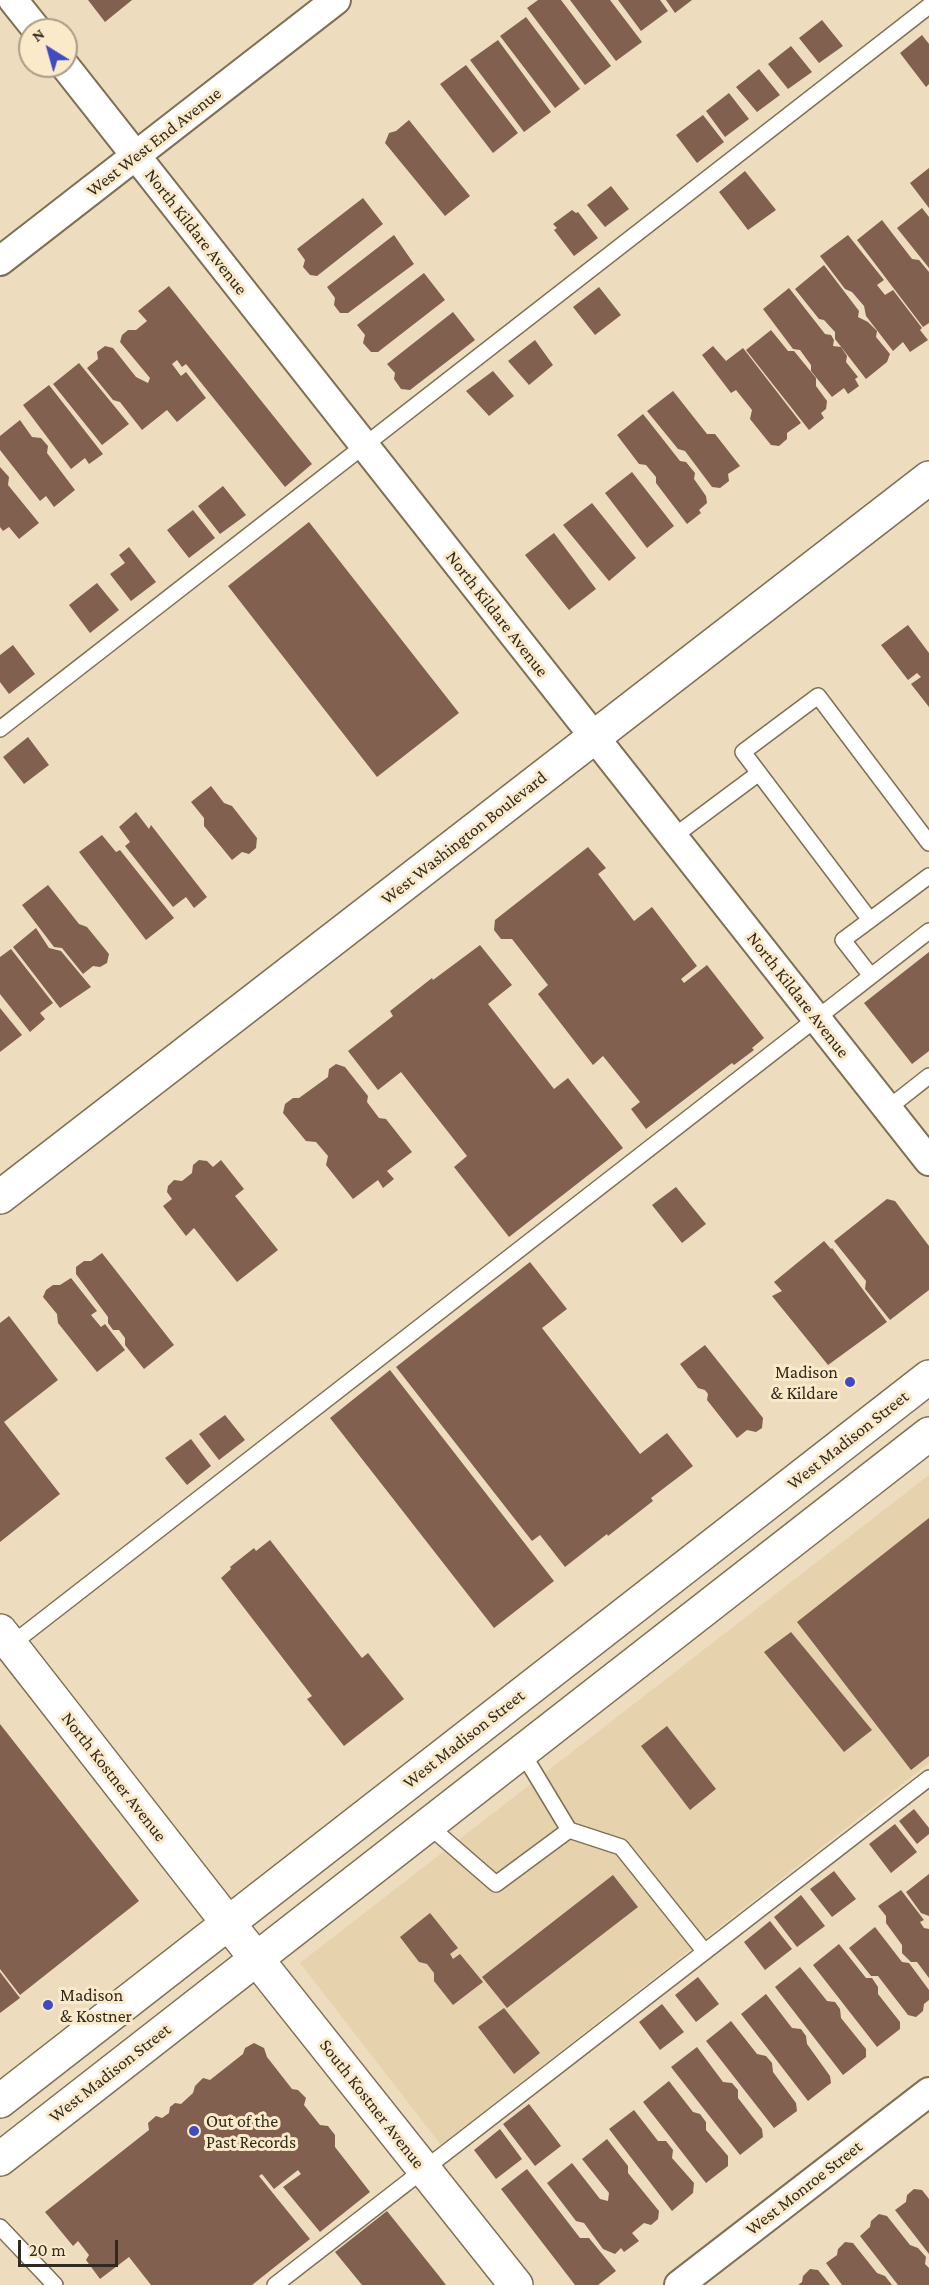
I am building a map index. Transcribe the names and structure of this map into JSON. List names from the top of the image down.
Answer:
{
  "streets": {
    "main road": [
      "West Washington Boulevard",
      "West Madison Street",
      "North Kostner Avenue",
      "South Kostner Avenue"
    ],
    "street": ["West West End Avenue", "North Kildare Avenue", "West Monroe Street"]
  },
  "crossings": [
    ["West West End Avenue", "North Kildare Avenue"],
    ["North Kildare Avenue", "West Washington Boulevard"],
    ["West Madison Street", "North Kostner Avenue"],
    ["West Madison Street", "South Kostner Avenue"],
    ["North Kostner Avenue", "South Kostner Avenue"]
  ],
  "places": ["Madison & Kildare", "Madison & Kostner", "Out of the Past Records"],
  "scale_bar": "20 m",
  "north": "top left"
}
